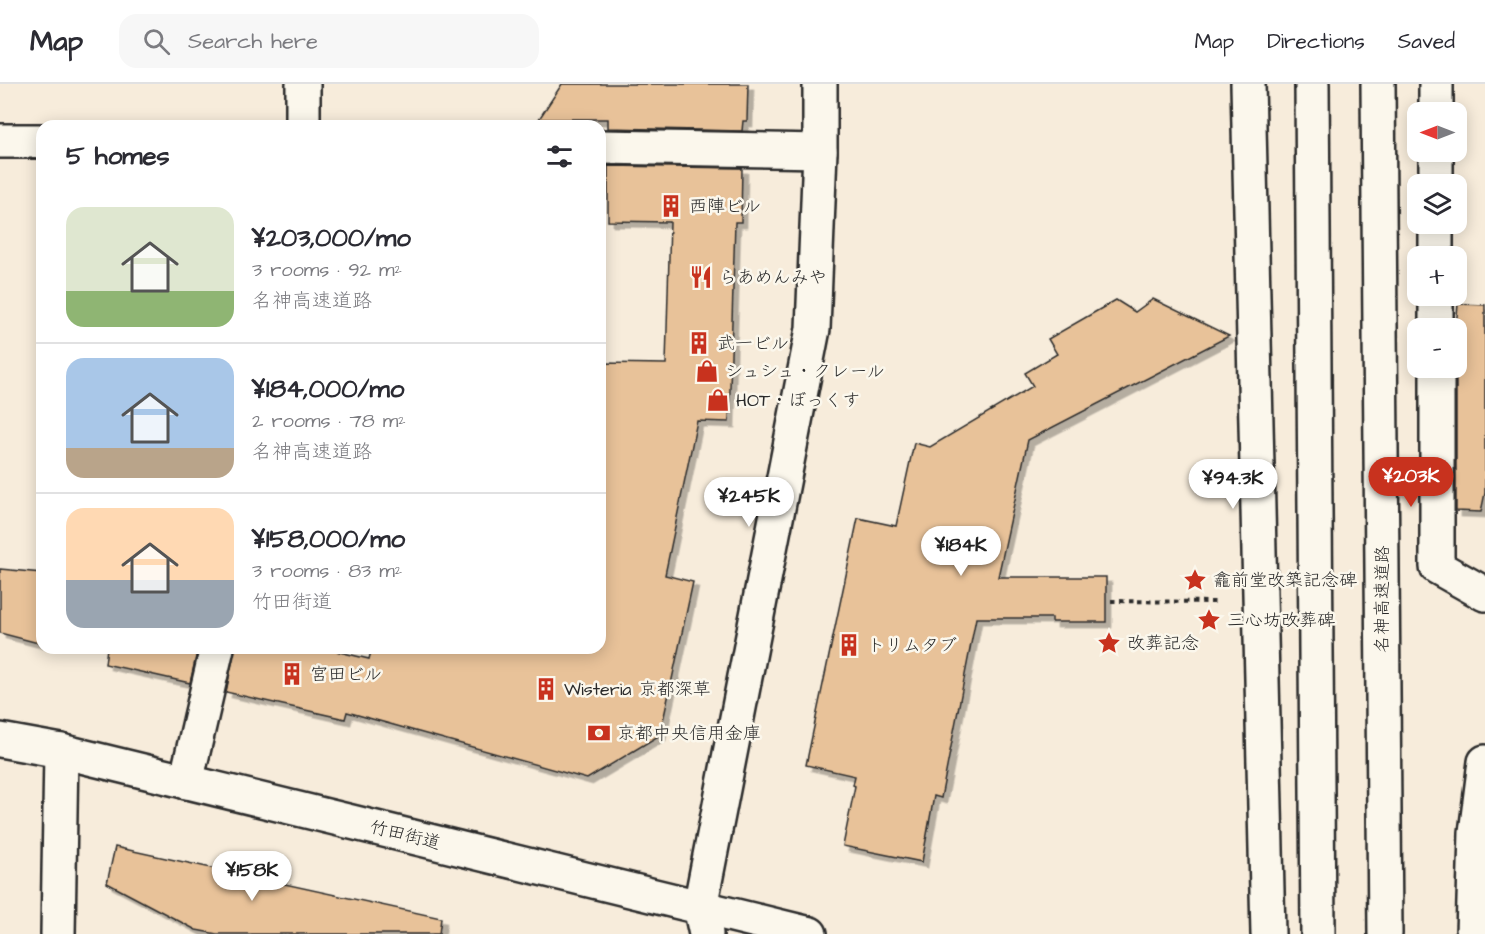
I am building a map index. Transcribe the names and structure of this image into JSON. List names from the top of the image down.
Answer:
{
  "streets": {
    "main road": ["名神高速道路", "竹田街道"]
  },
  "places": {
    "building": [
      "西陣ビル",
      "武一ビル",
      "トリムタブ",
      "宮田ビル",
      "Wisteria 京都深草"
    ],
    "restaurant": ["らあめんみや"],
    "shop": ["シュシュ・クレール", "HOT・ぼっくす"],
    "place": ["龕前堂改築記念碑", "三心坊改葬碑", "改葬記念"],
    "bank": ["京都中央信用金庫"]
  },
  "north": "left",
  "page": {
    "header": "Map",
    "search": "Search here",
    "nav": ["Map", "Directions", "Saved"],
    "map_buttons": ["+", "−"],
    "heading": "5 homes",
    "list": [
      {
        "name": "¥203,000/mo",
        "note": "3 rooms · 92 m² · 名神高速道路"
      },
      {
        "name": "¥184,000/mo",
        "note": "2 rooms · 78 m² · 名神高速道路"
      },
      {
        "name": "¥158,000/mo",
        "note": "3 rooms · 83 m² · 竹田街道"
      }
    ],
    "price": [
      "¥203K",
      "¥94.3K",
      "¥245K",
      "¥184K",
      "¥158K"
    ]
  }
}
